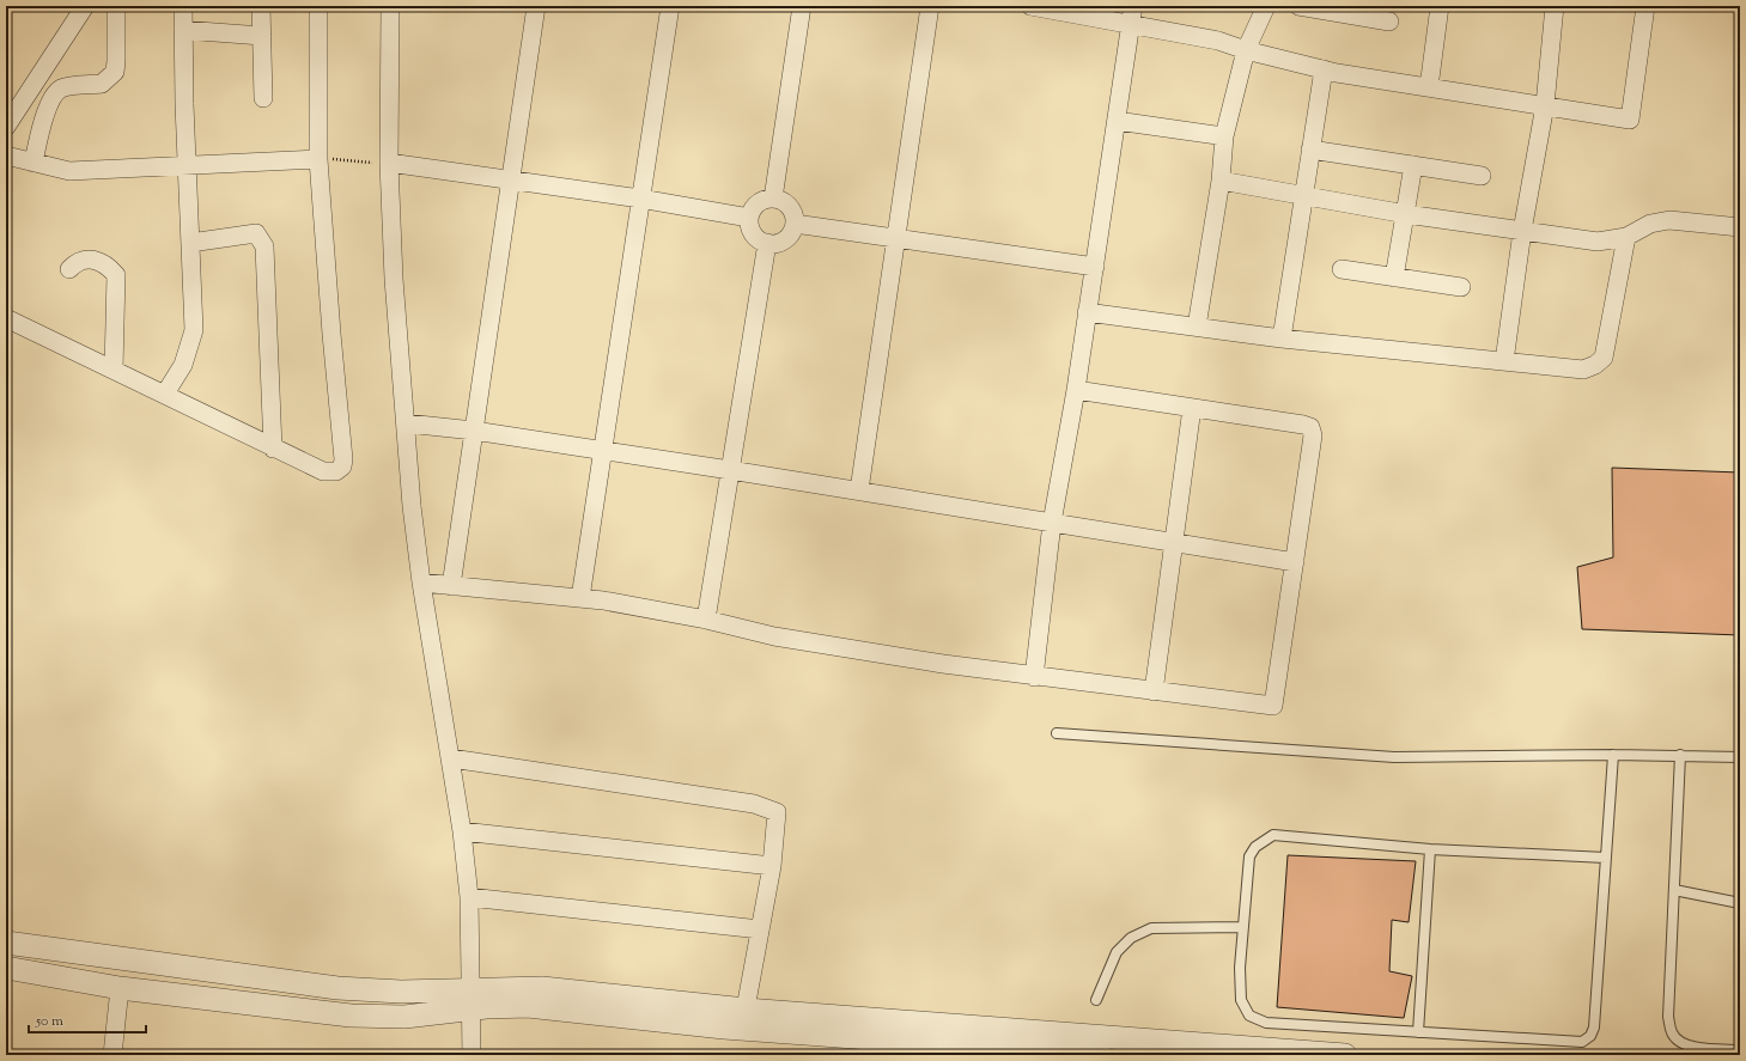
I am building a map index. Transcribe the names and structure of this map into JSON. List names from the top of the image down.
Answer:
{
  "scale_bar": "50 m"
}
